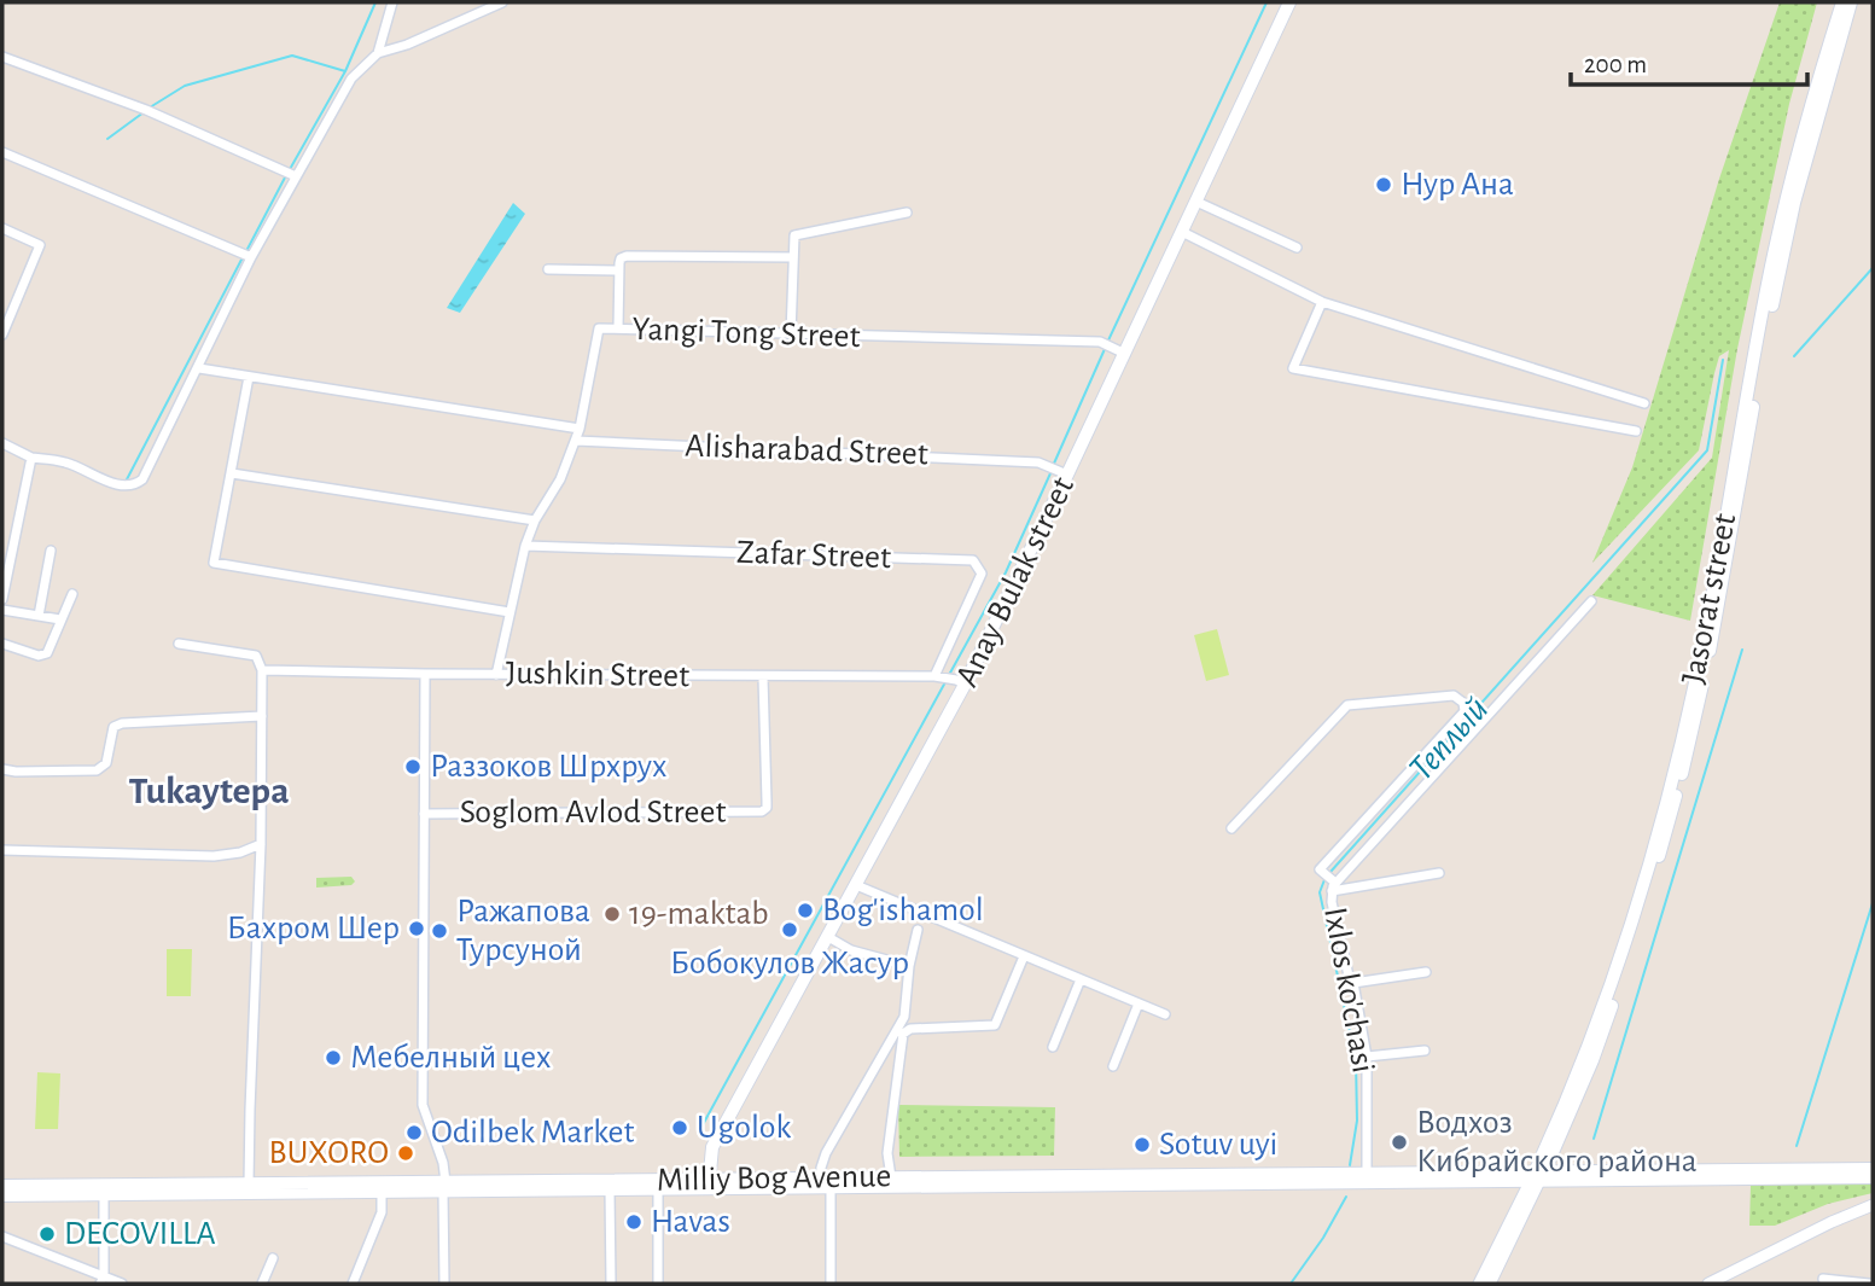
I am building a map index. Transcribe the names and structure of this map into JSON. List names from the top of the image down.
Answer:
{
  "streets": {
    "main road": ["Anay Bulak street", "Jasorat street", "Milliy Bog Avenue"],
    "street": [
      "Yangi Tong Street",
      "Alisharabad Street",
      "Zafar Street",
      "Jushkin Street",
      "Soglom Avlod Street",
      "Ixlos ko'chasi"
    ]
  },
  "crossings": [
    ["Yangi Tong Street", "Alisharabad Street"],
    ["Yangi Tong Street", "Zafar Street"],
    ["Yangi Tong Street", "Anay Bulak street"],
    ["Yangi Tong Street", "Jushkin Street"],
    ["Alisharabad Street", "Anay Bulak street"],
    ["Zafar Street", "Jushkin Street"],
    ["Anay Bulak street", "Jushkin Street"],
    ["Anay Bulak street", "Milliy Bog Avenue"],
    ["Jasorat street", "Milliy Bog Avenue"],
    ["Jushkin Street", "Soglom Avlod Street"],
    ["Ixlos ko'chasi", "Milliy Bog Avenue"]
  ],
  "districts": ["Tukaytepa"],
  "water": ["Теплый"],
  "places": [
    "Нур Ана",
    "Раззоков Шрхрух",
    "Bog'ishamol",
    "19-maktab",
    "Бахром Шер",
    "Бобокулов Жасур",
    "Ражапова Турсуной",
    "Мебелный цех",
    "Ugolok",
    "Odilbek Market",
    "Водхоз Кибрайского района",
    "Sotuv uyi",
    "BUXORO",
    "Havas",
    "DECOVILLA"
  ],
  "scale_bar": "200 m"
}
